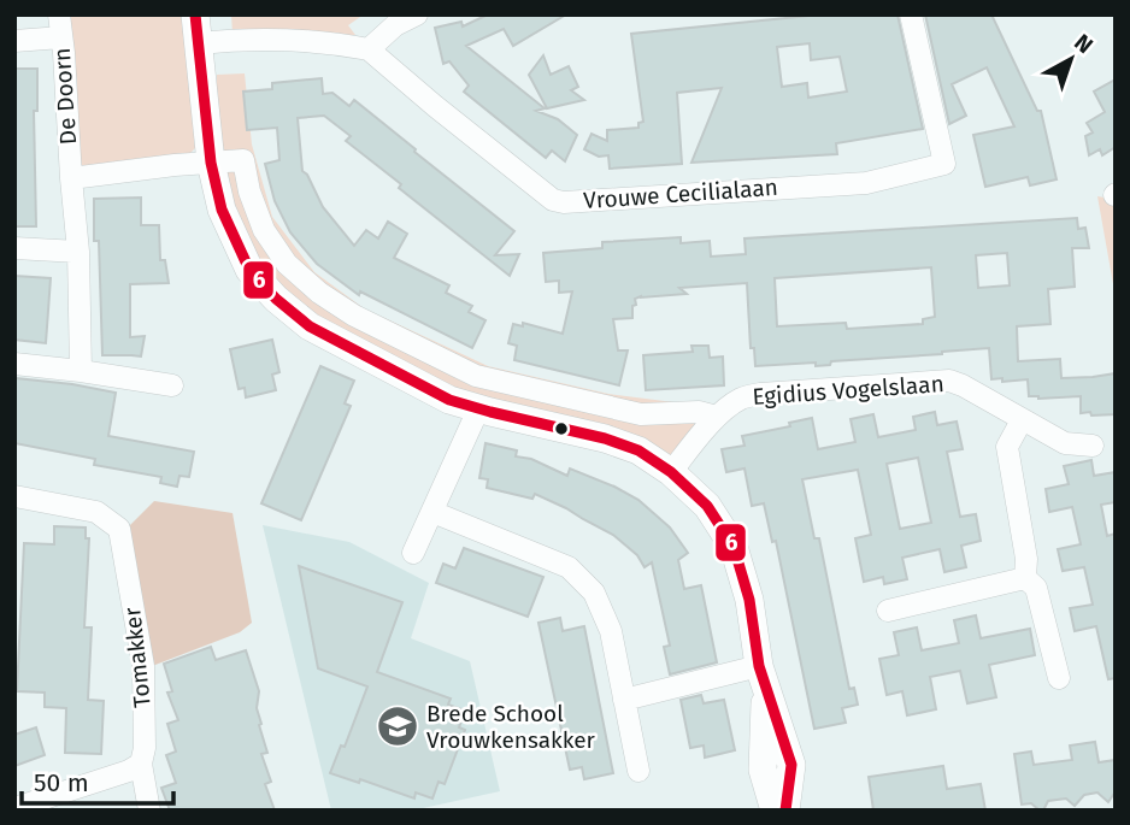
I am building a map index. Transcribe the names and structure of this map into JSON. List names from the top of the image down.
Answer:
{
  "streets": {
    "street": [
      "De Doorn",
      "Vrouwe Cecilialaan",
      "Egidius Vogelslaan",
      "Tomakker"
    ]
  },
  "crossings": [
    ["De Doorn", "Egidius Vogelslaan"]
  ],
  "places": {
    "school or university": ["Brede School Vrouwkensakker"]
  },
  "lines": ["transit line 6"],
  "scale_bar": "50 m",
  "north": "top right"
}
